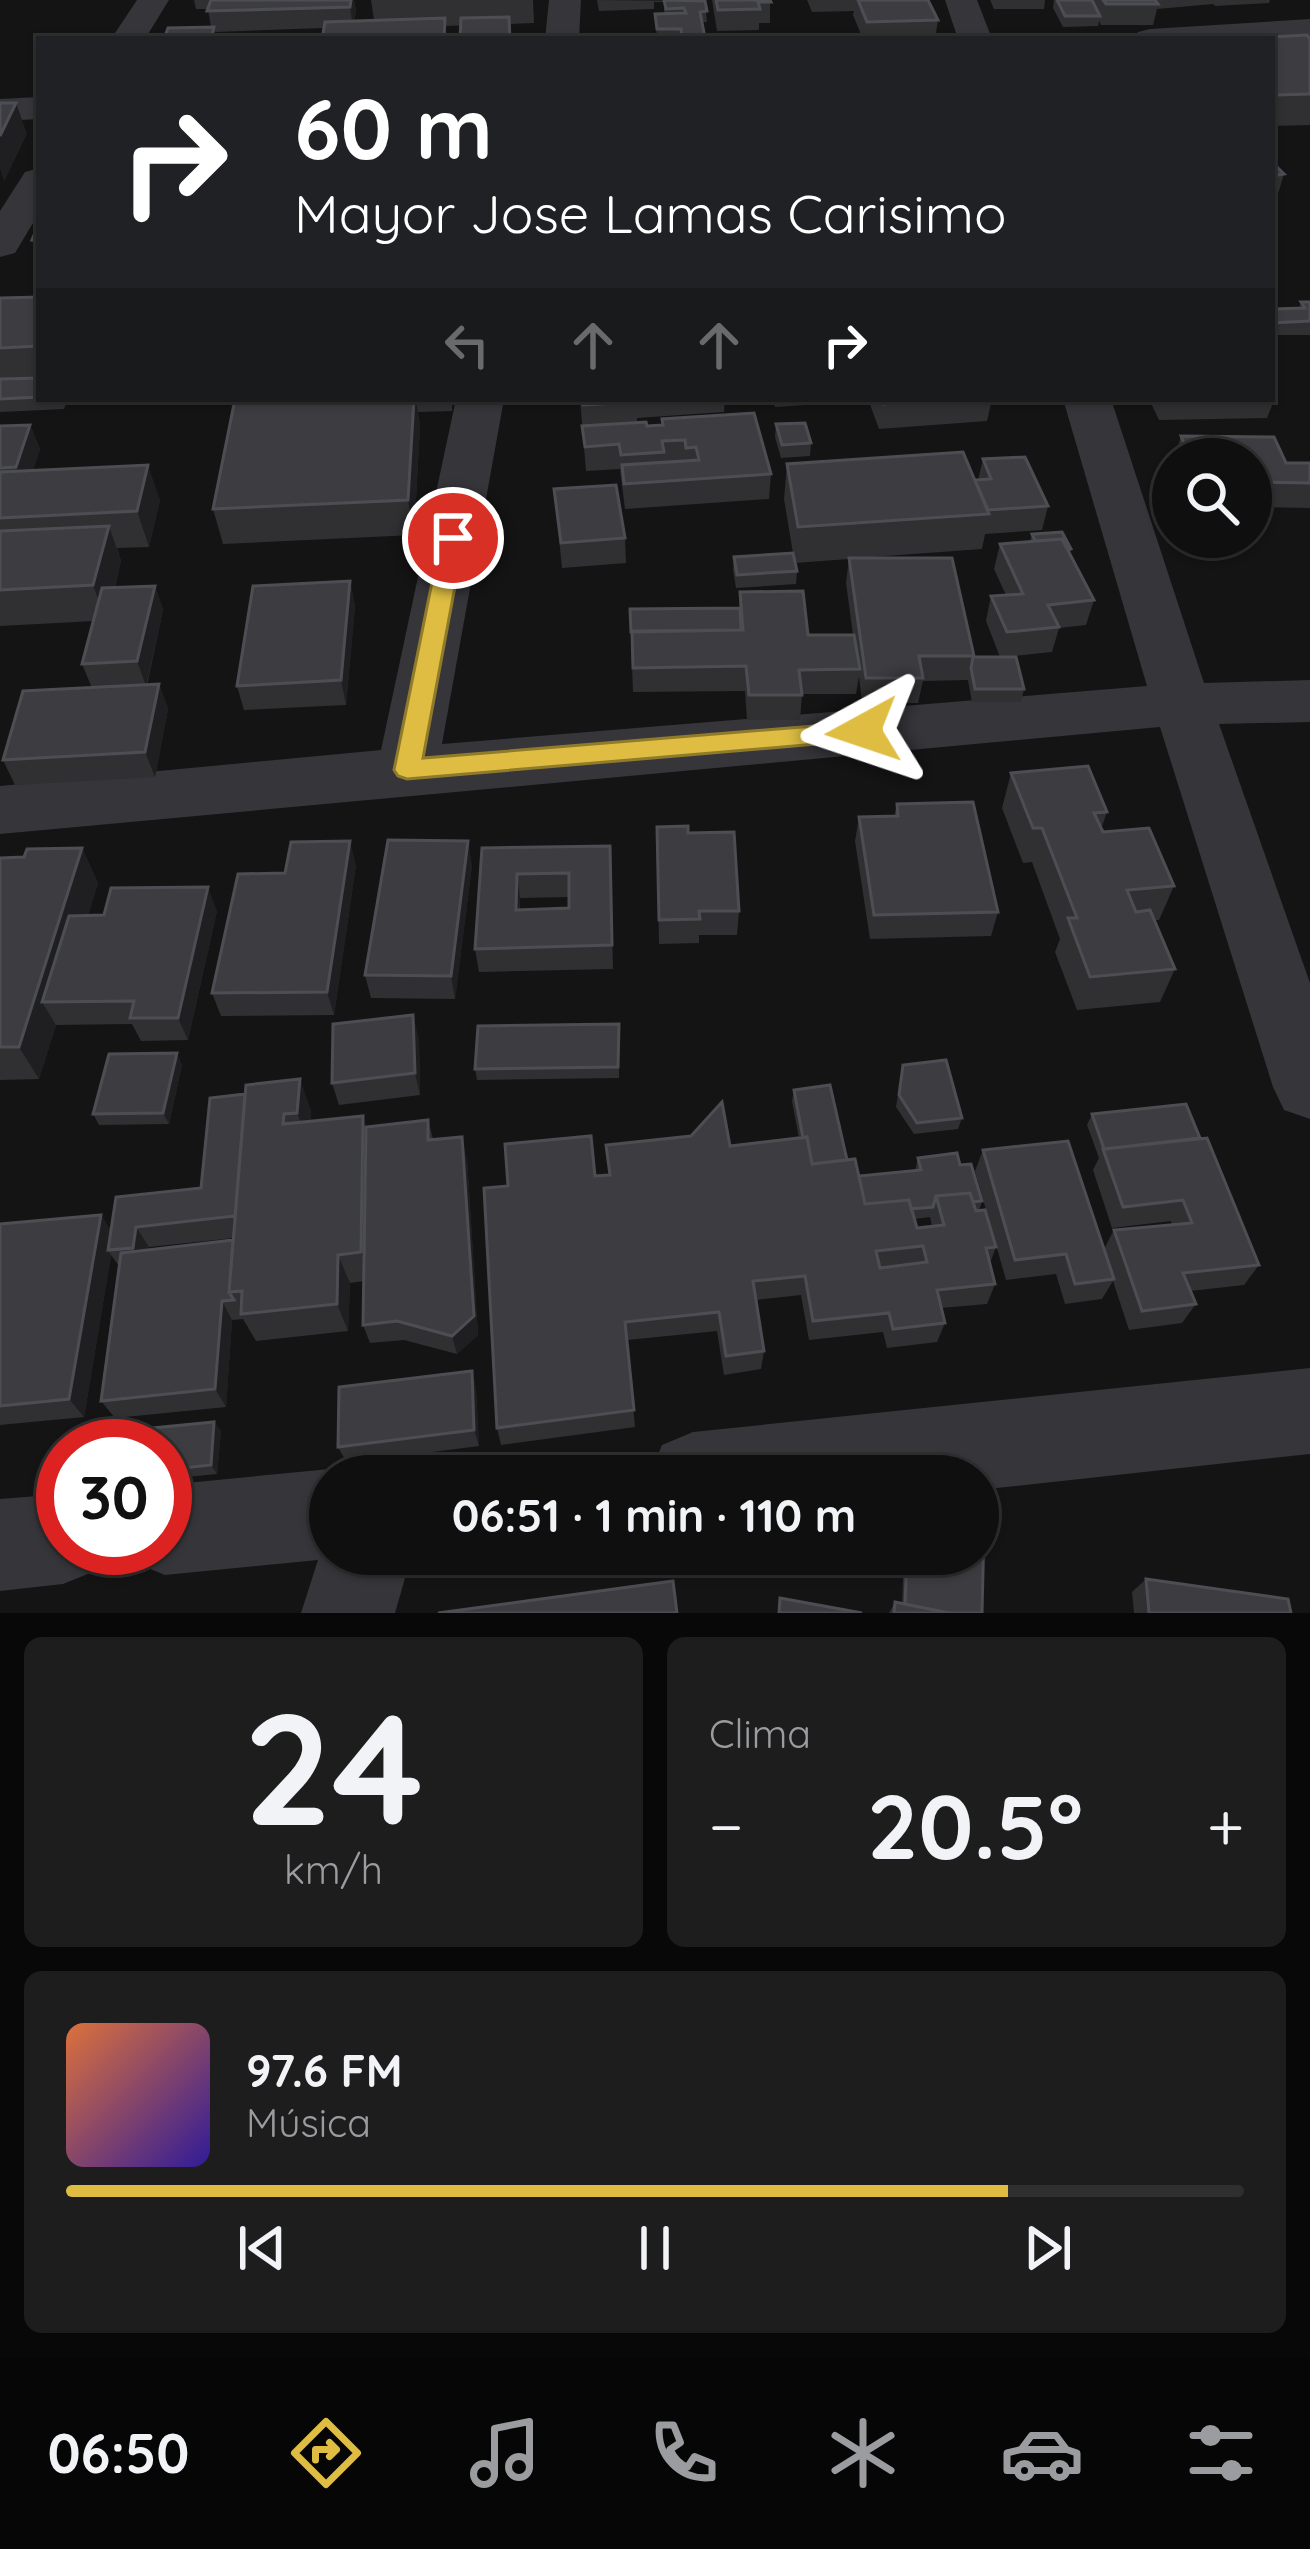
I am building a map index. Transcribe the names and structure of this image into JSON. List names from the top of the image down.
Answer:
{
  "page": {
    "turn": ["60 m", "Mayor Jose Lamas Carisimo"],
    "limit": "30",
    "trip": "06:51 · 1 min · 110 m",
    "tile": [
      ["24", "km/h"],
      "Clima"
    ],
    "heat": ["−", "20.5°", "+"],
    "song": ["97.6 FM", "Música"],
    "tabs": "06:50"
  }
}
